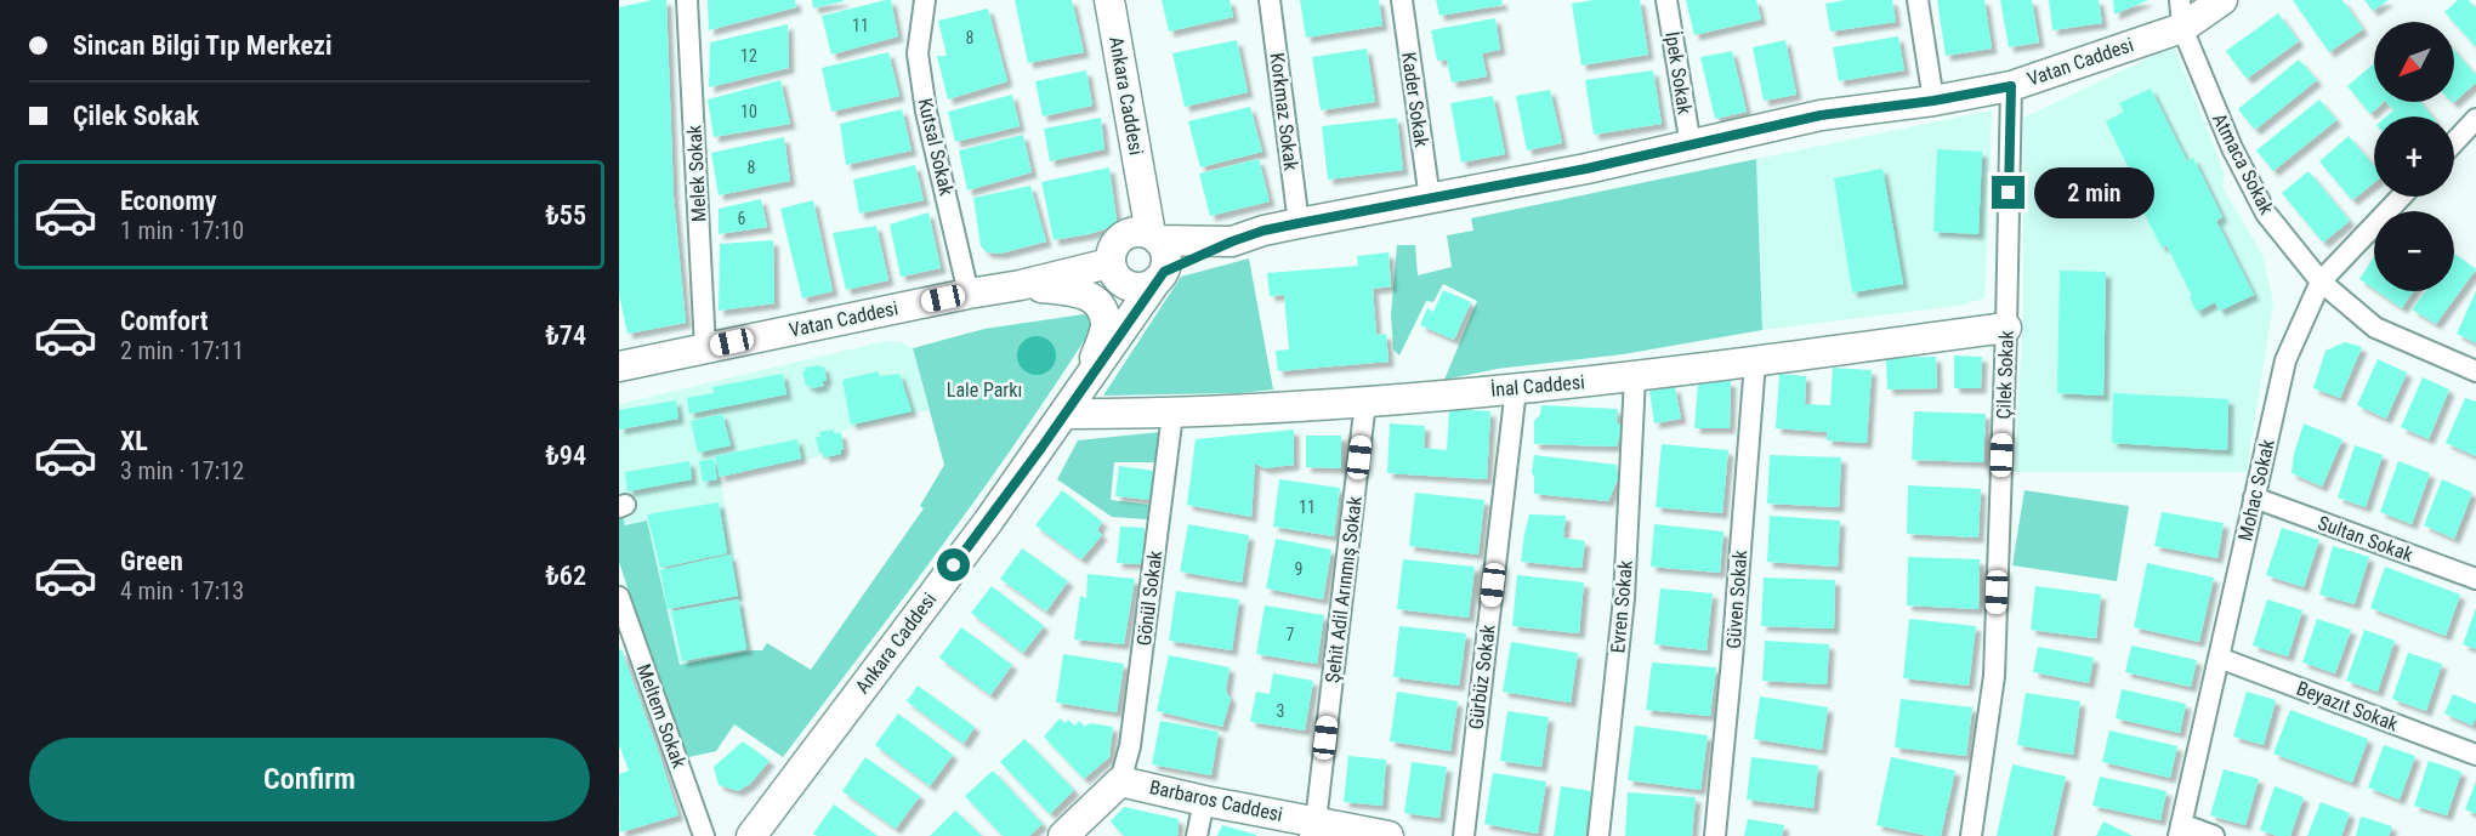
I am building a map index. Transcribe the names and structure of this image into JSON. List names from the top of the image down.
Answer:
{
  "streets": {
    "main road": [
      "Vatan Caddesi",
      "Ankara Caddesi",
      "İnal Caddesi",
      "Barbaros Caddesi"
    ],
    "street": [
      "İpek Sokak",
      "Kader Sokak",
      "Korkmaz Sokak",
      "Kutsal Sokak",
      "Atmaca Sokak",
      "Melek Sokak",
      "Çilek Sokak",
      "Mohac Sokak",
      "Sultan Sokak",
      "Şehit Adil Arınmış Sokak",
      "Gönül Sokak",
      "Güven Sokak",
      "Evren Sokak",
      "Gürbüz Sokak",
      "Beyazıt Sokak",
      "Meltem Sokak"
    ]
  },
  "crossings": [
    ["Vatan Caddesi", "İpek Sokak"],
    ["Vatan Caddesi", "Ankara Caddesi"],
    ["Vatan Caddesi", "Kader Sokak"],
    ["Vatan Caddesi", "Korkmaz Sokak"],
    ["Vatan Caddesi", "Kutsal Sokak"],
    ["Vatan Caddesi", "Atmaca Sokak"],
    ["Vatan Caddesi", "Melek Sokak"],
    ["Vatan Caddesi", "Çilek Sokak"],
    ["Ankara Caddesi", "İnal Caddesi"],
    ["Atmaca Sokak", "Mohac Sokak"],
    ["Çilek Sokak", "İnal Caddesi"],
    ["İnal Caddesi", "Şehit Adil Arınmış Sokak"],
    ["İnal Caddesi", "Gönül Sokak"],
    ["İnal Caddesi", "Güven Sokak"],
    ["İnal Caddesi", "Evren Sokak"],
    ["İnal Caddesi", "Gürbüz Sokak"],
    ["Mohac Sokak", "Sultan Sokak"],
    ["Mohac Sokak", "Beyazıt Sokak"],
    ["Şehit Adil Arınmış Sokak", "Barbaros Caddesi"],
    ["Gönül Sokak", "Barbaros Caddesi"]
  ],
  "parks": ["Lale Parkı"],
  "house_numbers": [
    "11",
    "8",
    "12",
    "10",
    "8",
    "6",
    "11",
    "9",
    "7",
    "3"
  ],
  "north": "bottom left",
  "page": {
    "banner": ["Sincan Bilgi Tıp Merkezi", "Çilek Sokak"],
    "map_buttons": ["+", "−"],
    "list": [
      {
        "name": "Economy",
        "note": "1 min · 17:10",
        "value": "₺55"
      },
      {
        "name": "Comfort",
        "note": "2 min · 17:11",
        "value": "₺74"
      },
      {
        "name": "XL",
        "note": "3 min · 17:12",
        "value": "₺94"
      },
      {
        "name": "Green",
        "note": "4 min · 17:13",
        "value": "₺62"
      }
    ],
    "bubble": "2 min",
    "buttons": "Confirm"
  }
}
